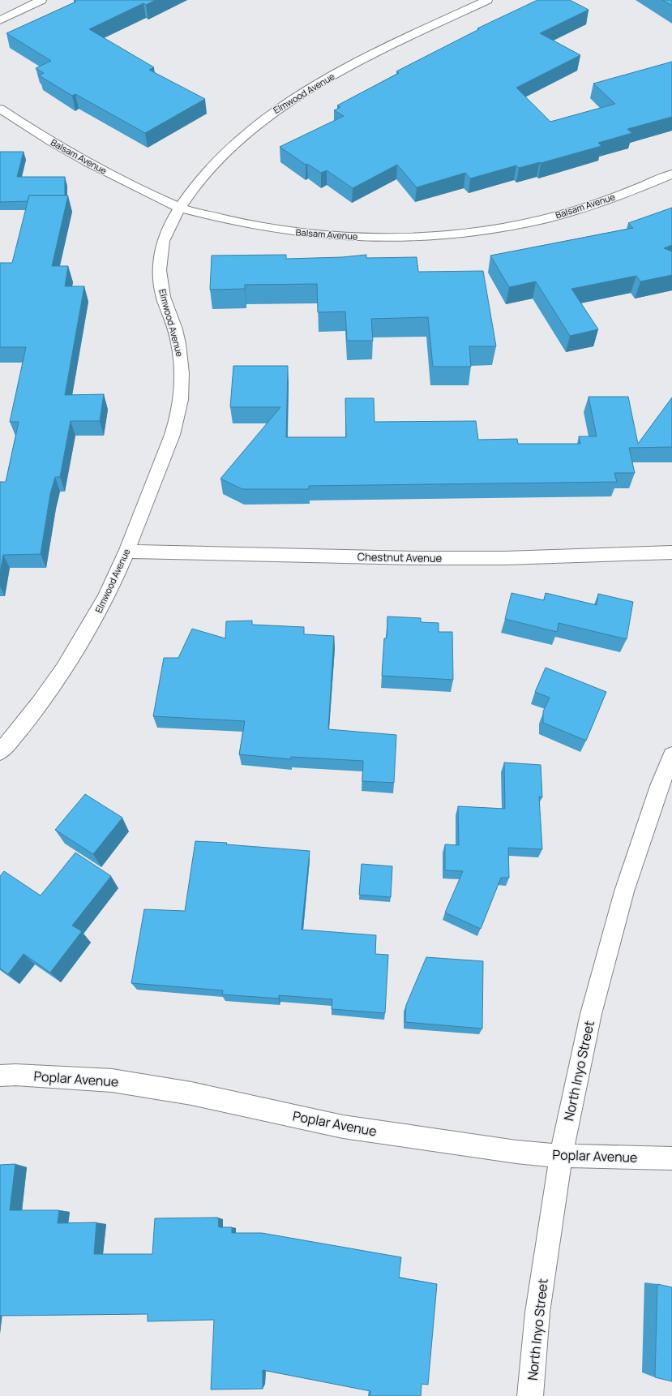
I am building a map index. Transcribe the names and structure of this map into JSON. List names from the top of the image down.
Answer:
{
  "streets": {
    "street": [
      "Elmwood Avenue",
      "Balsam Avenue",
      "Chestnut Avenue",
      "North Inyo Street",
      "Poplar Avenue"
    ]
  },
  "crossings": [
    ["Elmwood Avenue", "Balsam Avenue"],
    ["Elmwood Avenue", "Chestnut Avenue"],
    ["North Inyo Street", "Poplar Avenue"]
  ]
}
